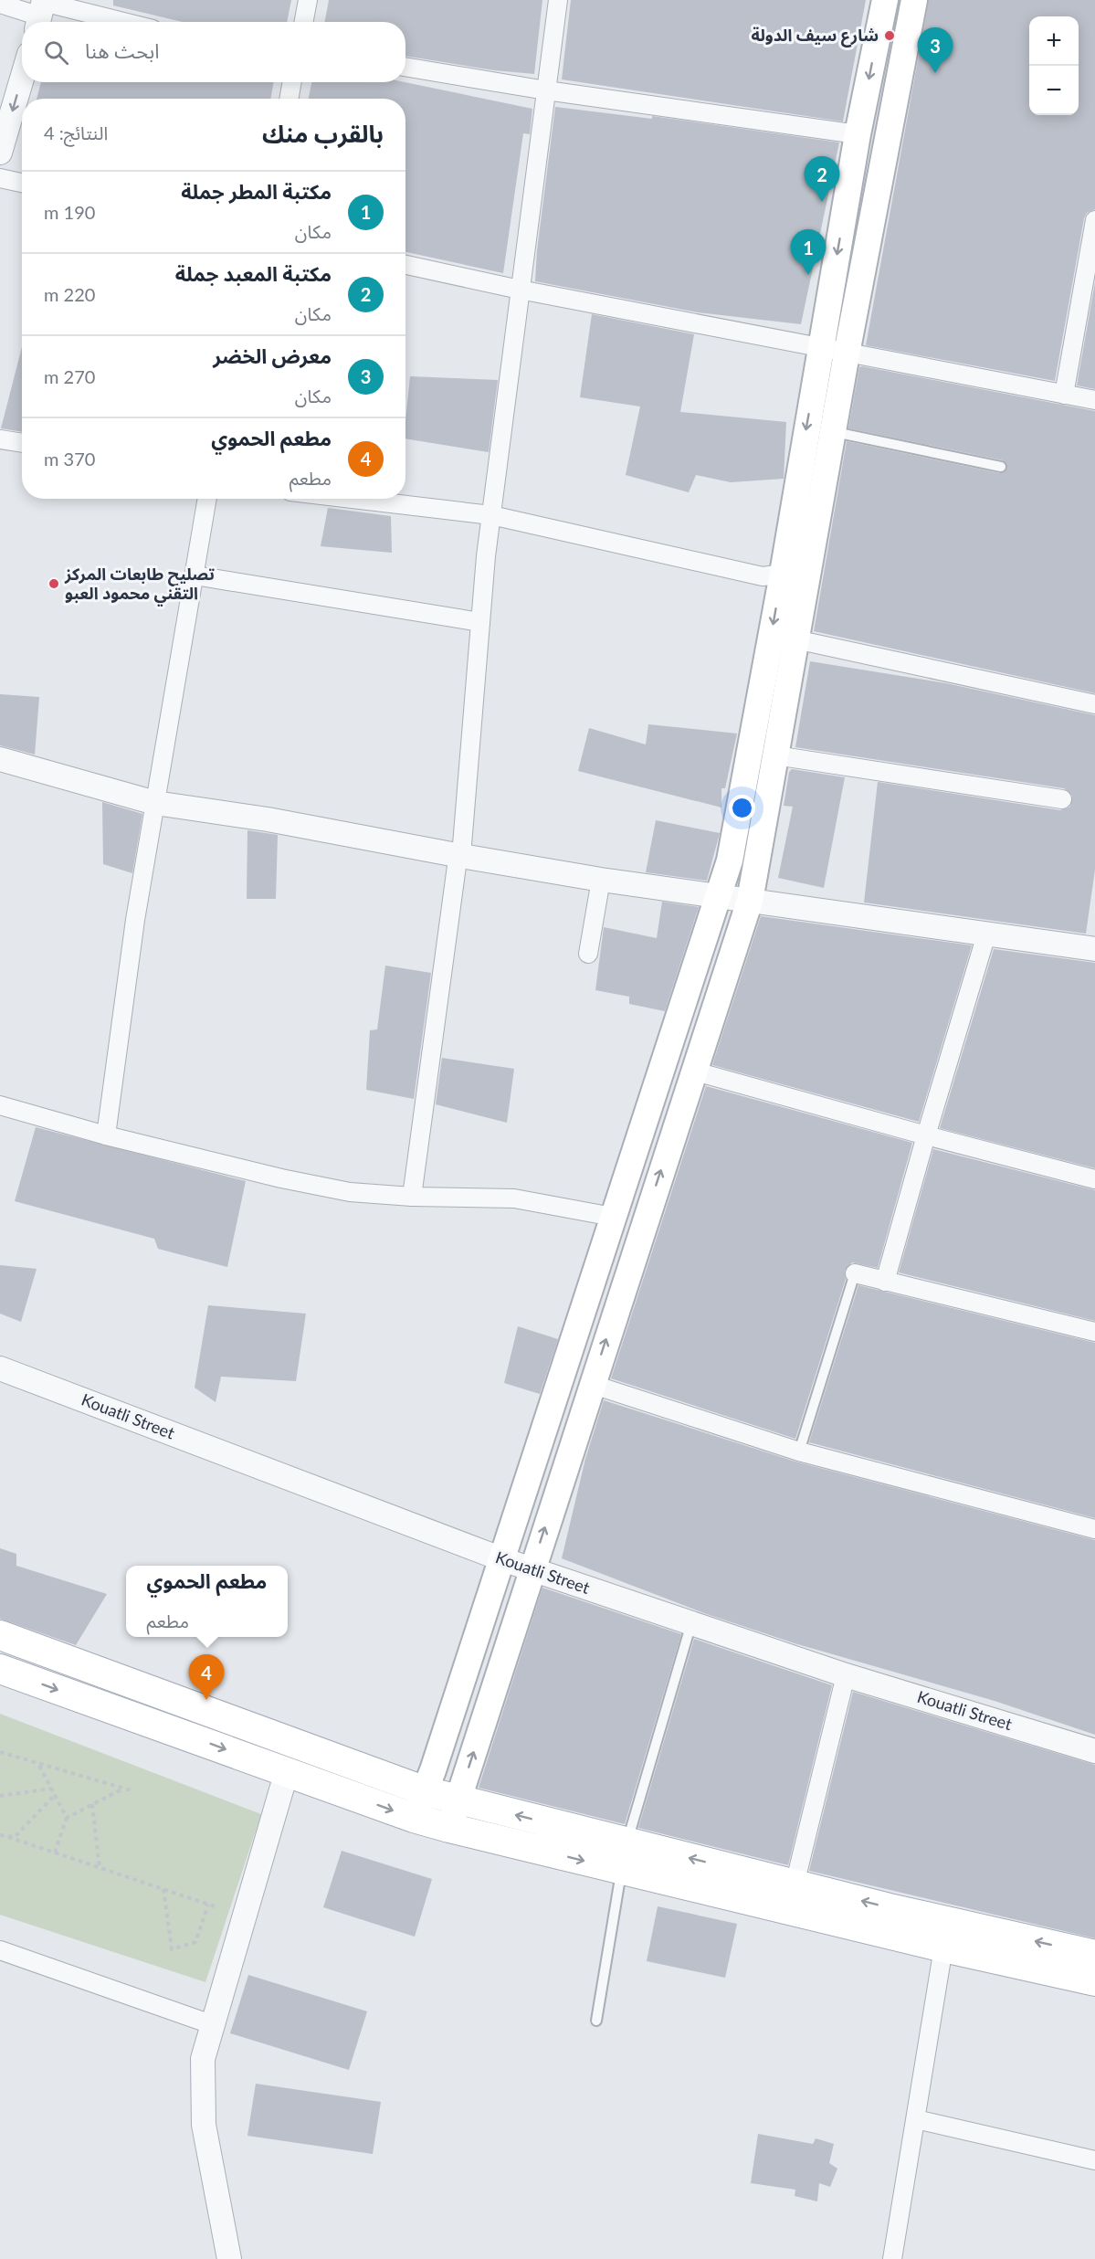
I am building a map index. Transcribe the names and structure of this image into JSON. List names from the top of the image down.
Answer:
{
  "streets": {
    "street": ["Kouatli Street"]
  },
  "places": ["شارع سيف الدولة", "تصليح طابعات المركز التقني محمود العبو"],
  "page": {
    "map_buttons": ["+", "−"],
    "search": "ابحث هنا",
    "pins": [
      "3",
      "2",
      "1",
      "4"
    ],
    "heading": ["بالقرب منك", "النتائج: 4"],
    "list": [
      {
        "mark": "1",
        "name": "مكتبة المطر جملة",
        "note": "مكان",
        "value": "190 m"
      },
      {
        "mark": "2",
        "name": "مكتبة المعبد جملة",
        "note": "مكان",
        "value": "220 m"
      },
      {
        "mark": "3",
        "name": "معرض الخضر",
        "note": "مكان",
        "value": "270 m"
      },
      {
        "mark": "4",
        "name": "مطعم الحموي",
        "note": "مطعم",
        "value": "370 m"
      }
    ],
    "popup": ["مطعم الحموي", "مطعم"]
  }
}
